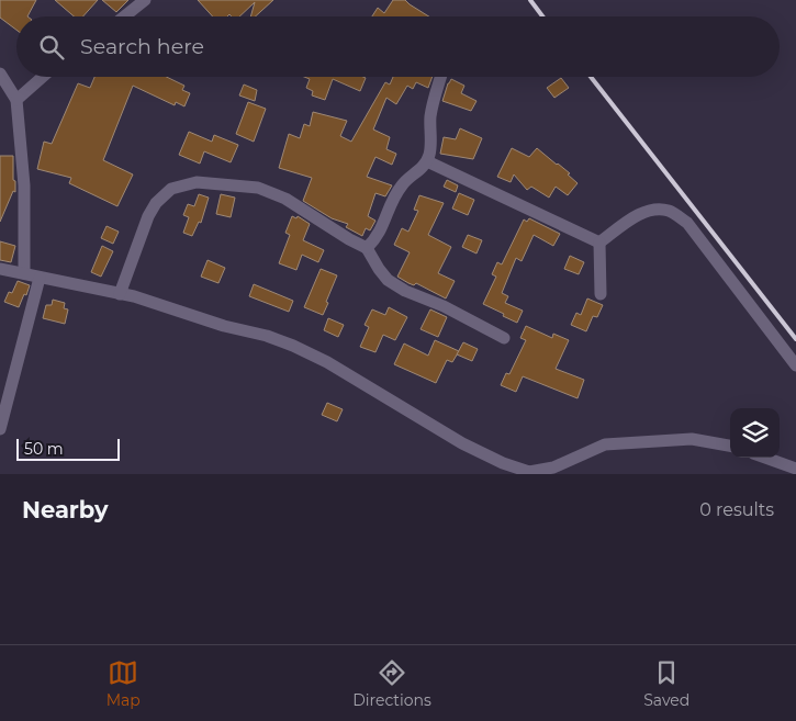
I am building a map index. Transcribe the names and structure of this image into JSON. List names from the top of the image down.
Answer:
{
  "scale_bar": "50 m",
  "page": {
    "search": "Search here",
    "scale": "50 m",
    "heading": ["Nearby", "0 results"],
    "nav": ["Map", "Directions", "Saved"]
  }
}
